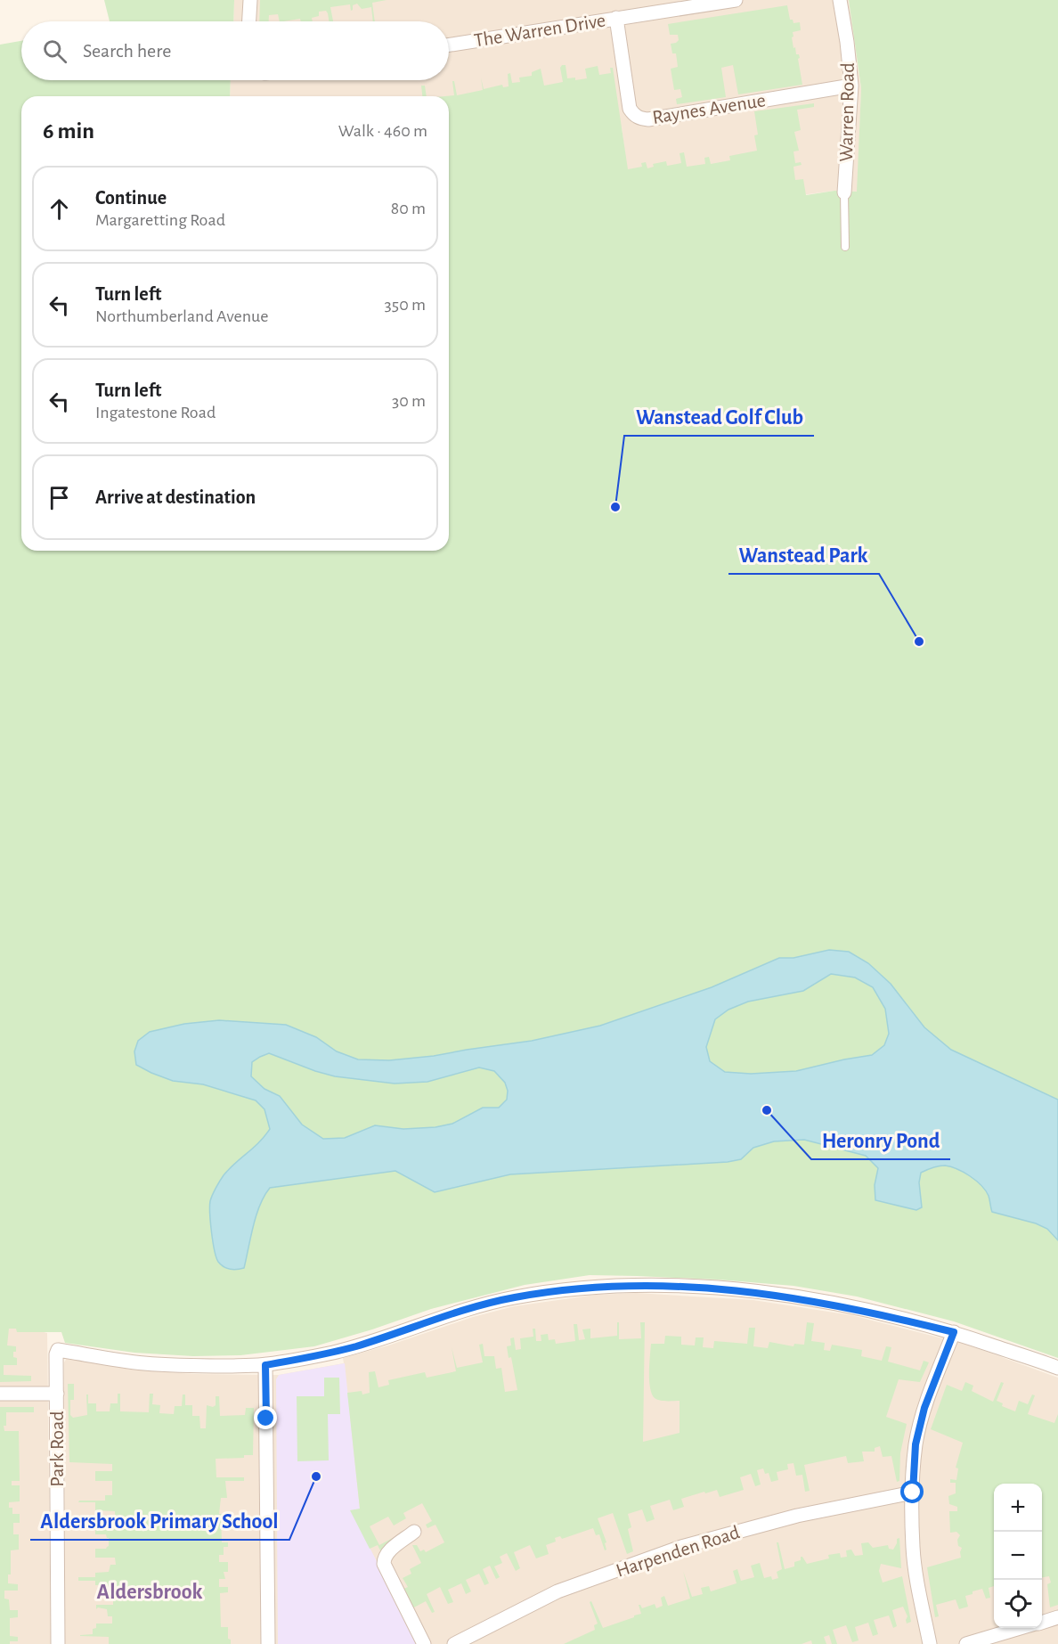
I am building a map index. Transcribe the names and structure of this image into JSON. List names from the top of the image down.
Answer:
{
  "streets": {
    "street": [
      "The Warren Drive",
      "Raynes Avenue",
      "Warren Road",
      "Park Road",
      "Harpenden Road"
    ]
  },
  "crossings": [
    ["The Warren Drive", "Raynes Avenue"],
    ["Raynes Avenue", "Warren Road"]
  ],
  "districts": ["Aldersbrook"],
  "places": [
    "Wanstead Golf Club",
    "Wanstead Park",
    "Heronry Pond",
    "Aldersbrook Primary School"
  ],
  "page": {
    "search": "Search here",
    "heading": ["6 min", "Walk · 460 m"],
    "list": [
      ["Continue", "Margaretting Road", "80 m"],
      ["Turn left", "Northumberland Avenue", "350 m"],
      ["Turn left", "Ingatestone Road", "30 m"],
      "Arrive at destination"
    ],
    "map_buttons": ["+", "−"]
  }
}
